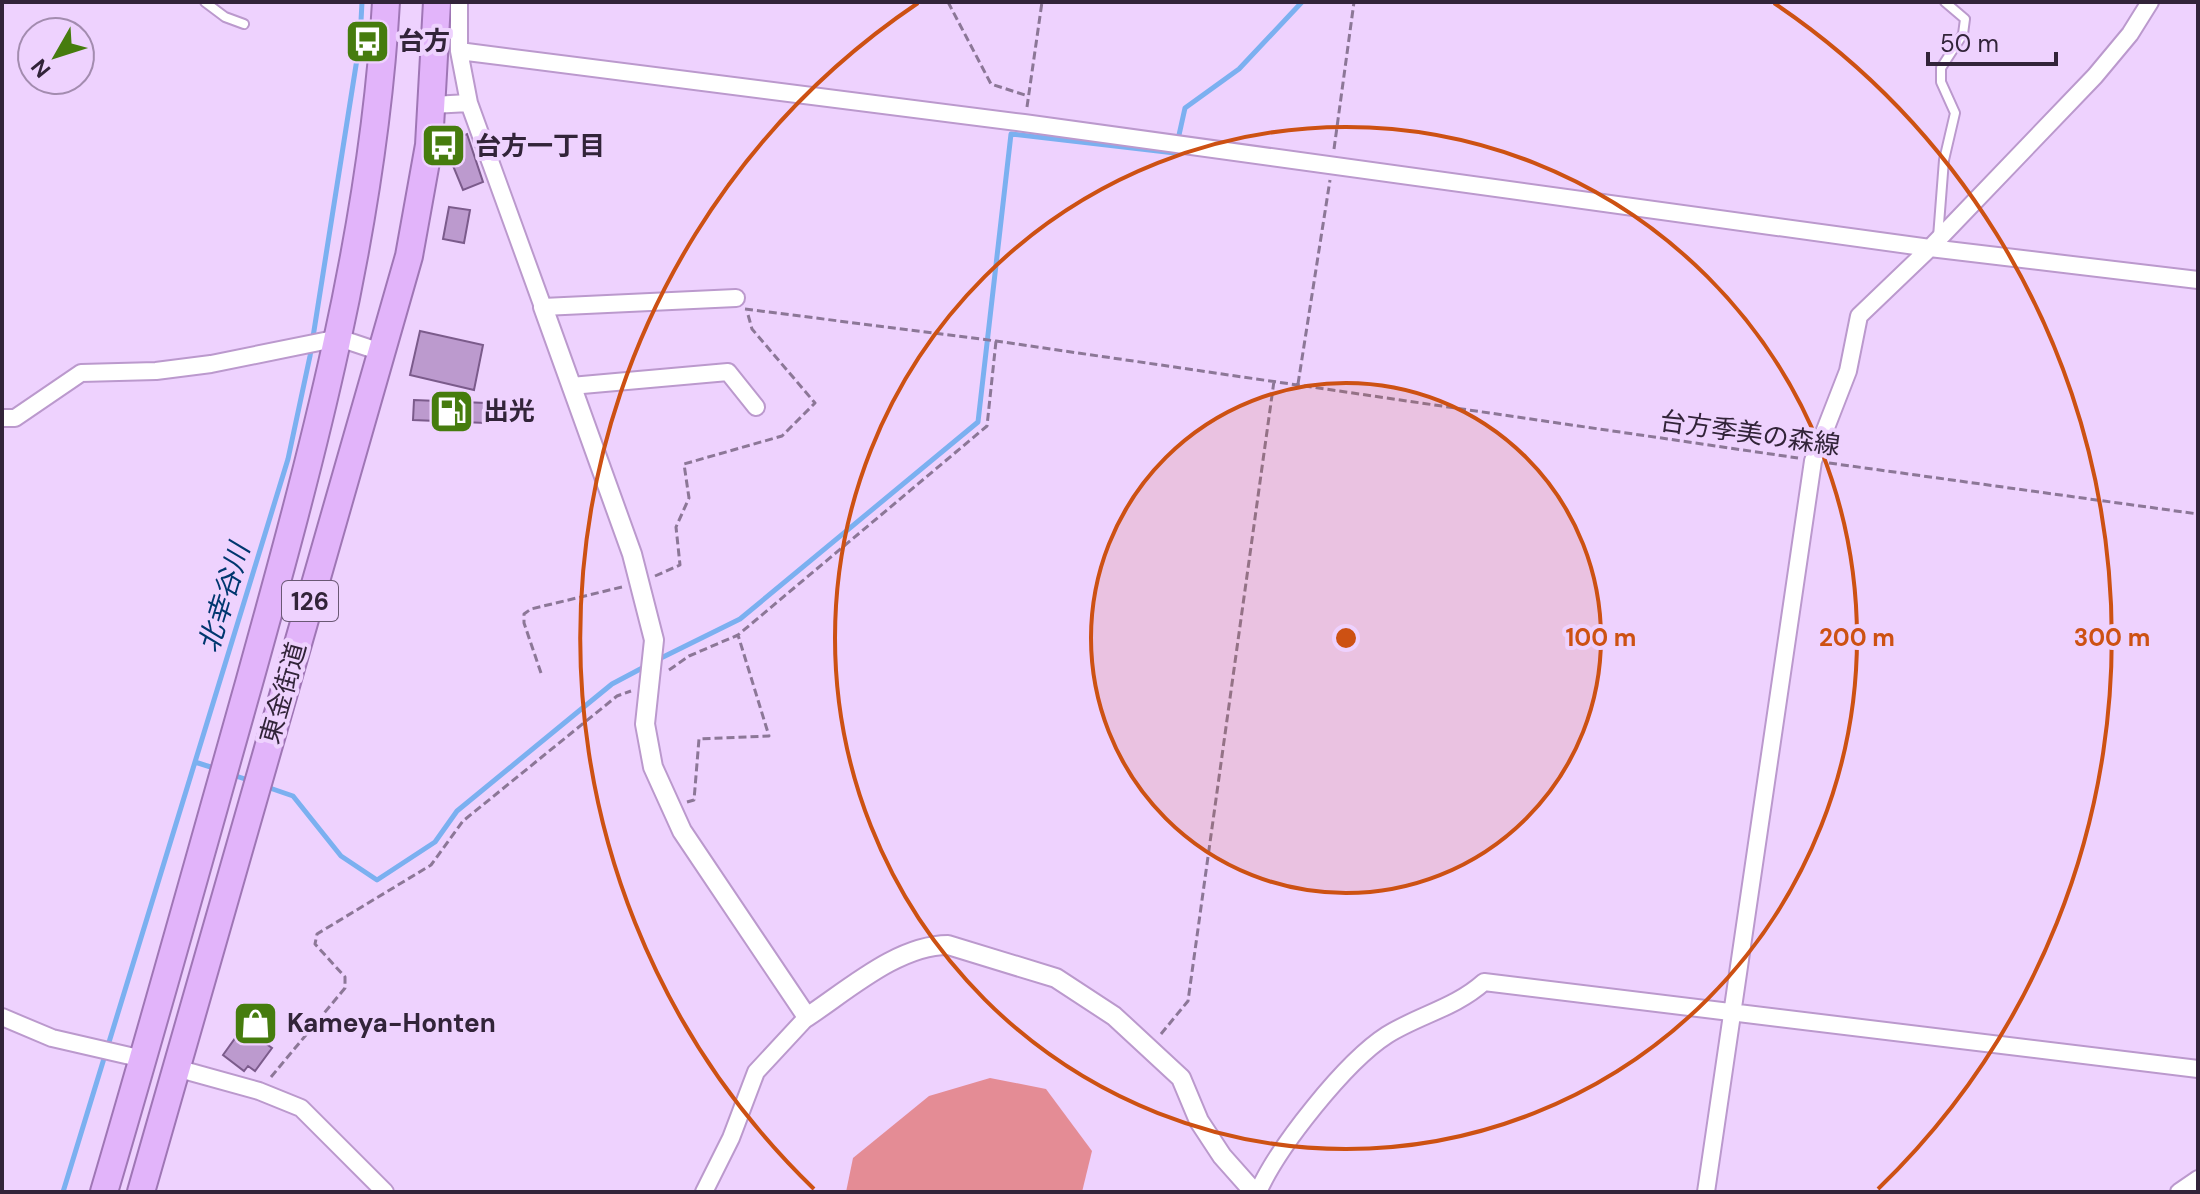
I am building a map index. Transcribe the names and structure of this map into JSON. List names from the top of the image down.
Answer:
{
  "streets": {
    "highway": ["126", "東金街道"],
    "path": ["台方季美の森線"]
  },
  "water": ["北幸谷川"],
  "places": {
    "bus stop": ["台方", "台方一丁目"],
    "fuel station": ["出光"],
    "shop": ["Kameya-Honten"]
  },
  "scale_bar": "50 m",
  "north": "bottom left",
  "rings": ["100 m", "200 m", "300 m"]
}
